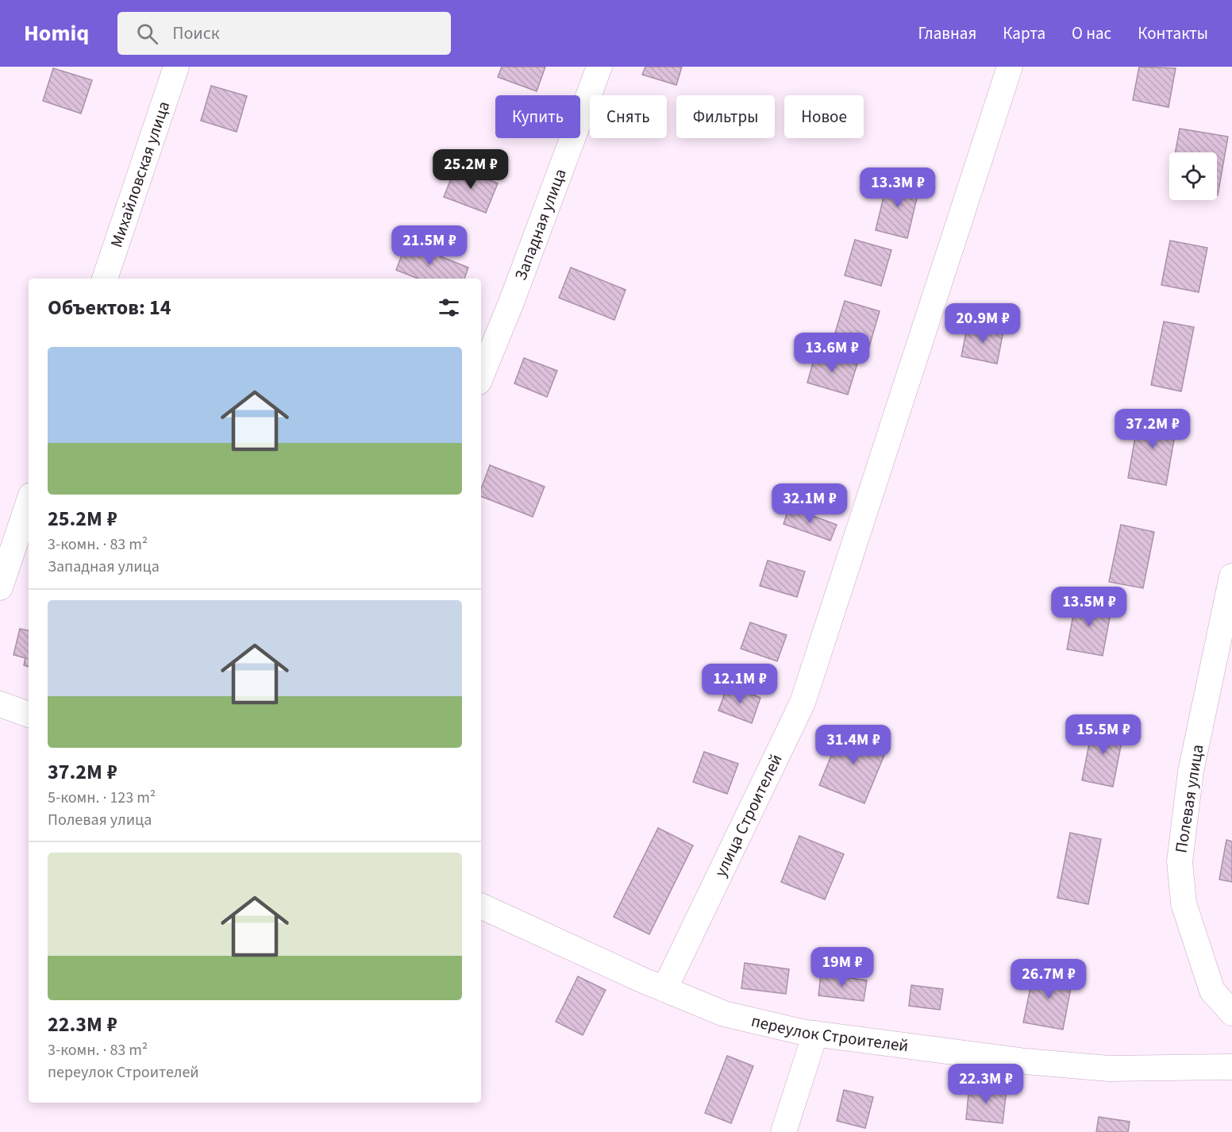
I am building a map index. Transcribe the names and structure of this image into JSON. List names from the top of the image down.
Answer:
{
  "streets": {
    "street": [
      "Михайловская улица",
      "Западная улица",
      "Полевая улица",
      "улица Строителей",
      "переулок Строителей"
    ]
  },
  "crossings": [
    ["улица Строителей", "переулок Строителей"]
  ],
  "page": {
    "header": "Homiq",
    "search": "Поиск",
    "nav": [
      "Главная",
      "Карта",
      "О нас",
      "Контакты"
    ],
    "chip": [
      "Купить",
      "Снять",
      "Фильтры",
      "Новое"
    ],
    "price": [
      "25.2M ₽",
      "13.3M ₽",
      "21.5M ₽",
      "20.9M ₽",
      "13.6M ₽",
      "37.2M ₽",
      "32.1M ₽",
      "13.5M ₽",
      "12.1M ₽",
      "15.5M ₽",
      "31.4M ₽",
      "19M ₽",
      "26.7M ₽",
      "22.3M ₽"
    ],
    "heading": "Объектов: 14",
    "list": [
      {
        "name": "25.2M ₽",
        "note": "3-комн. · 83 m² · Западная улица"
      },
      {
        "name": "37.2M ₽",
        "note": "5-комн. · 123 m² · Полевая улица"
      },
      {
        "name": "22.3M ₽",
        "note": "3-комн. · 83 m² · переулок Строителей"
      }
    ]
  }
}
